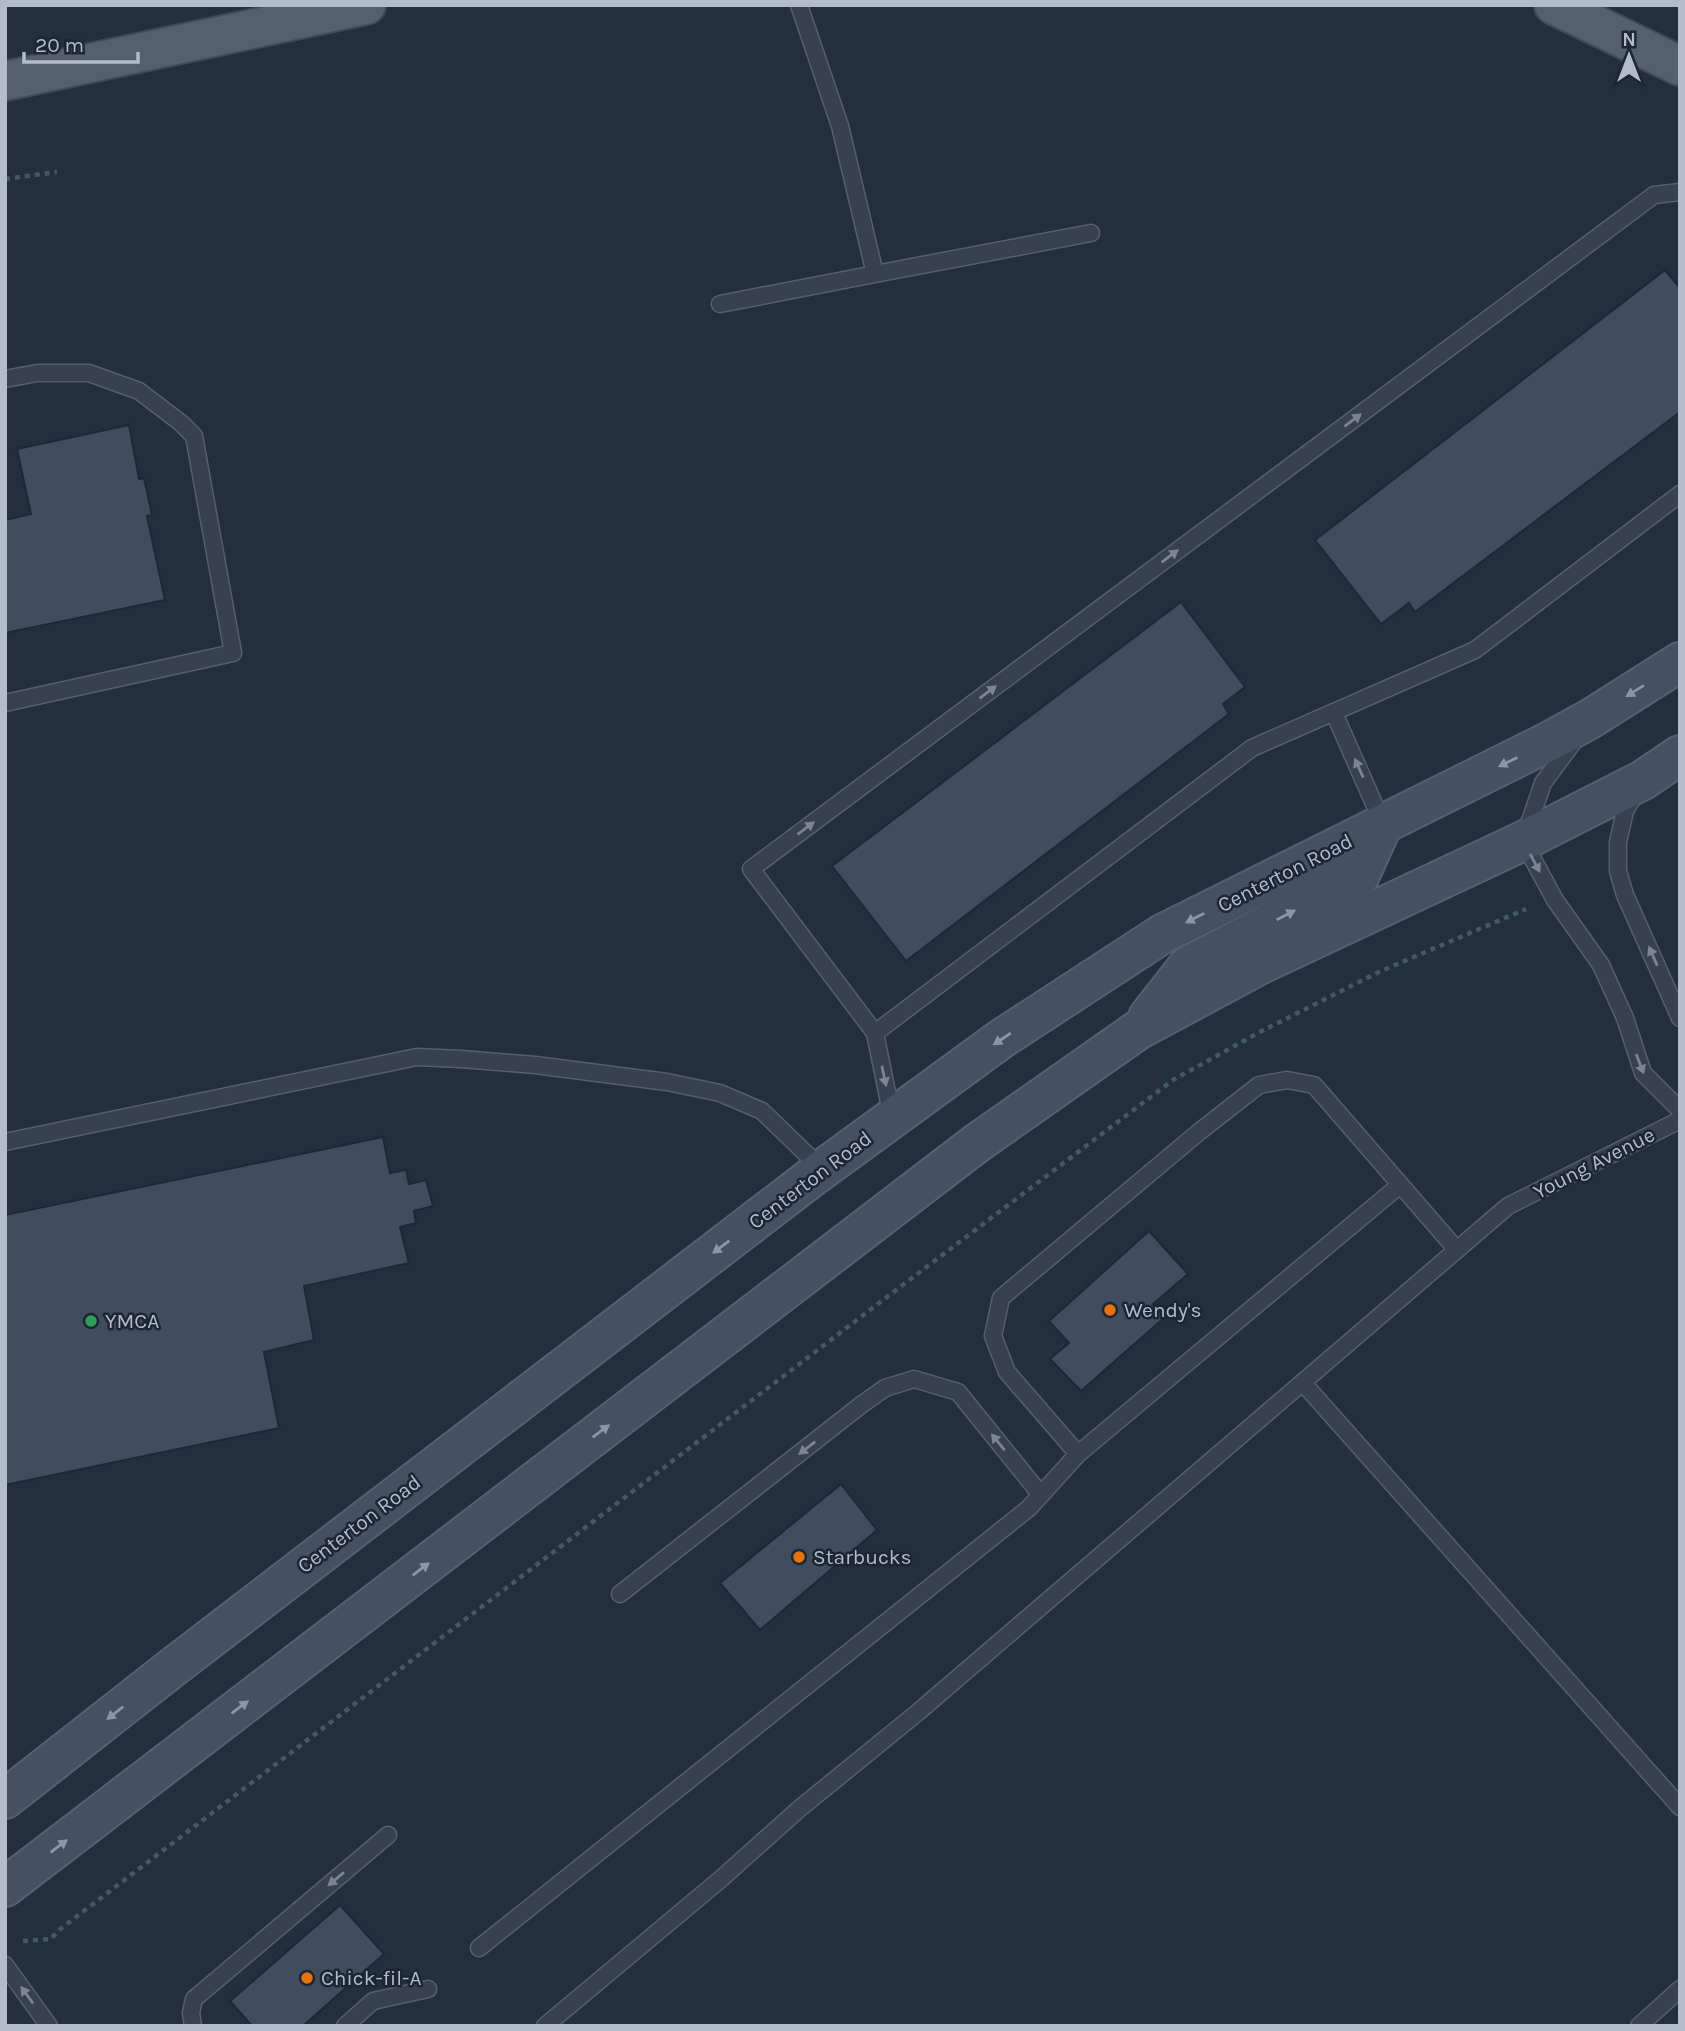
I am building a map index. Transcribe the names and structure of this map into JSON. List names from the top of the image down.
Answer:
{
  "streets": {
    "main road": ["Centerton Road"],
    "lane": ["Young Avenue"]
  },
  "places": [
    "Wendy's",
    "YMCA",
    "Starbucks",
    "Chick-fil-A"
  ],
  "scale_bar": "20 m",
  "north": "top"
}
